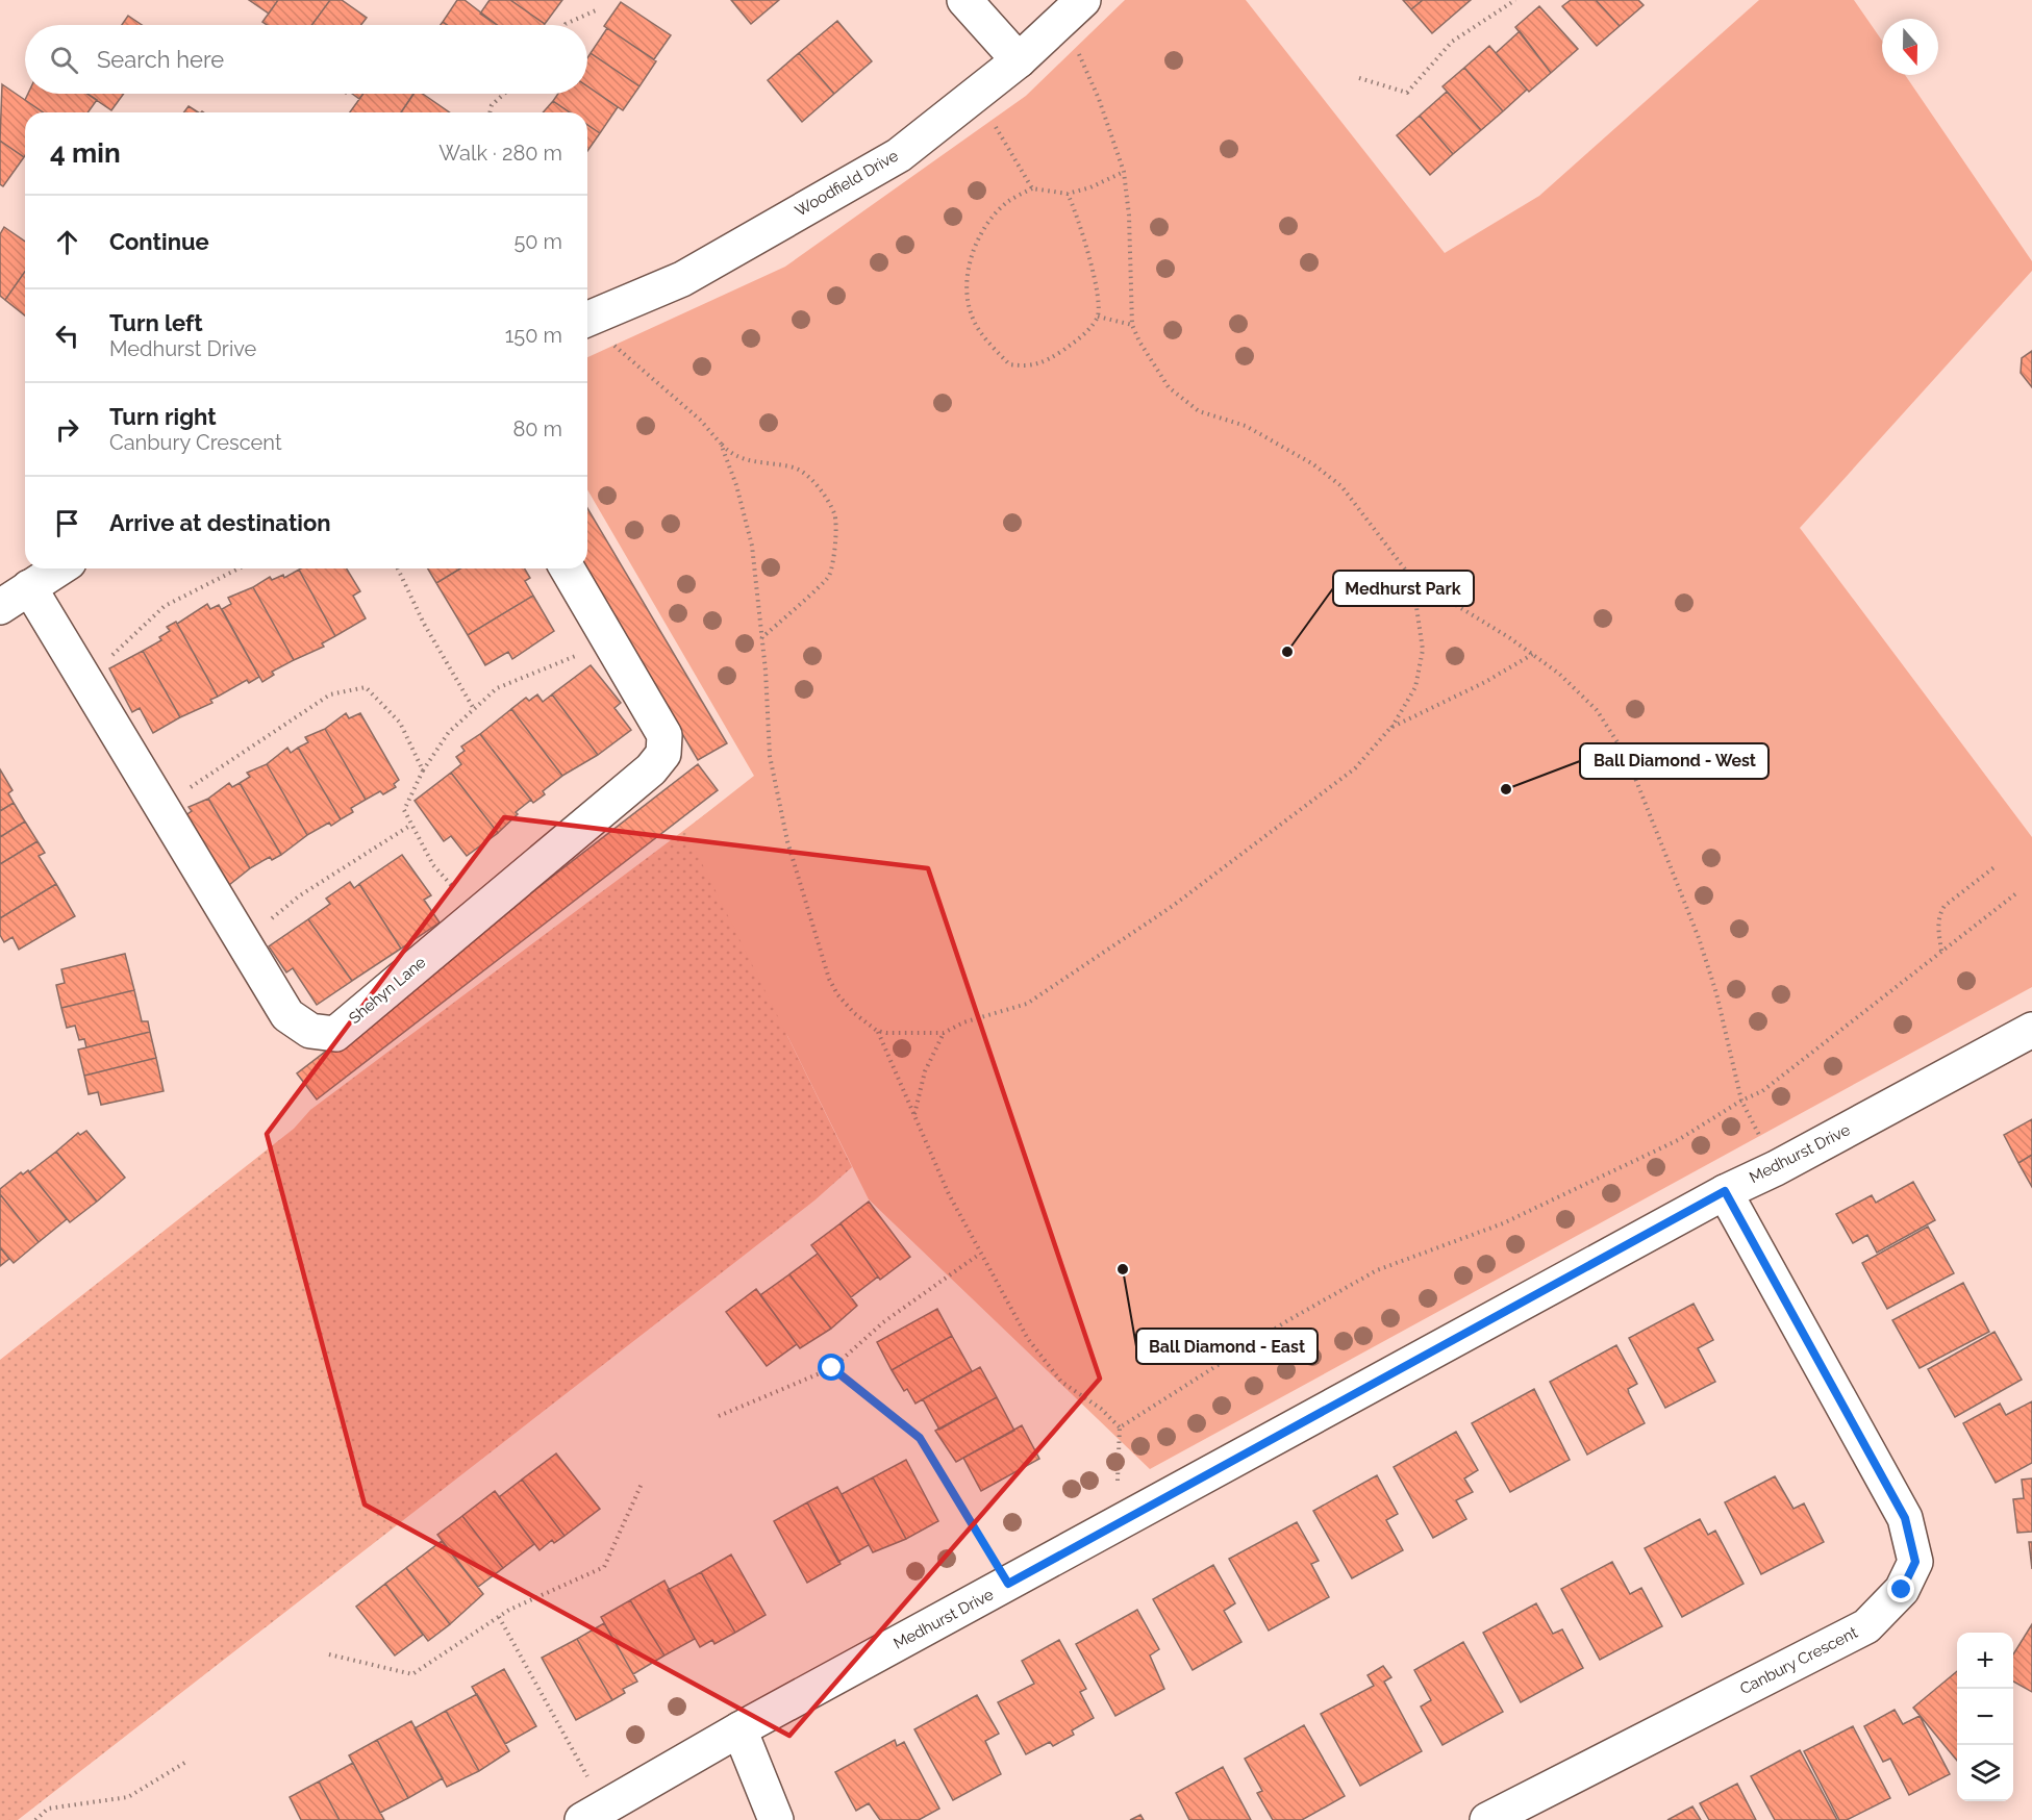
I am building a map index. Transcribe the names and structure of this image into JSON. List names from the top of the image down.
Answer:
{
  "streets": {
    "street": [
      "Woodfield Drive",
      "Shehyn Lane",
      "Medhurst Drive",
      "Canbury Crescent"
    ]
  },
  "crossings": [
    ["Medhurst Drive", "Canbury Crescent"]
  ],
  "places": ["Medhurst Park", "Ball Diamond - West", "Ball Diamond - East"],
  "north": "bottom",
  "page": {
    "search": "Search here",
    "heading": ["4 min", "Walk · 280 m"],
    "list": [
      ["Continue", "50 m"],
      ["Turn left", "Medhurst Drive", "150 m"],
      ["Turn right", "Canbury Crescent", "80 m"],
      "Arrive at destination"
    ],
    "map_buttons": ["+", "−"]
  }
}
